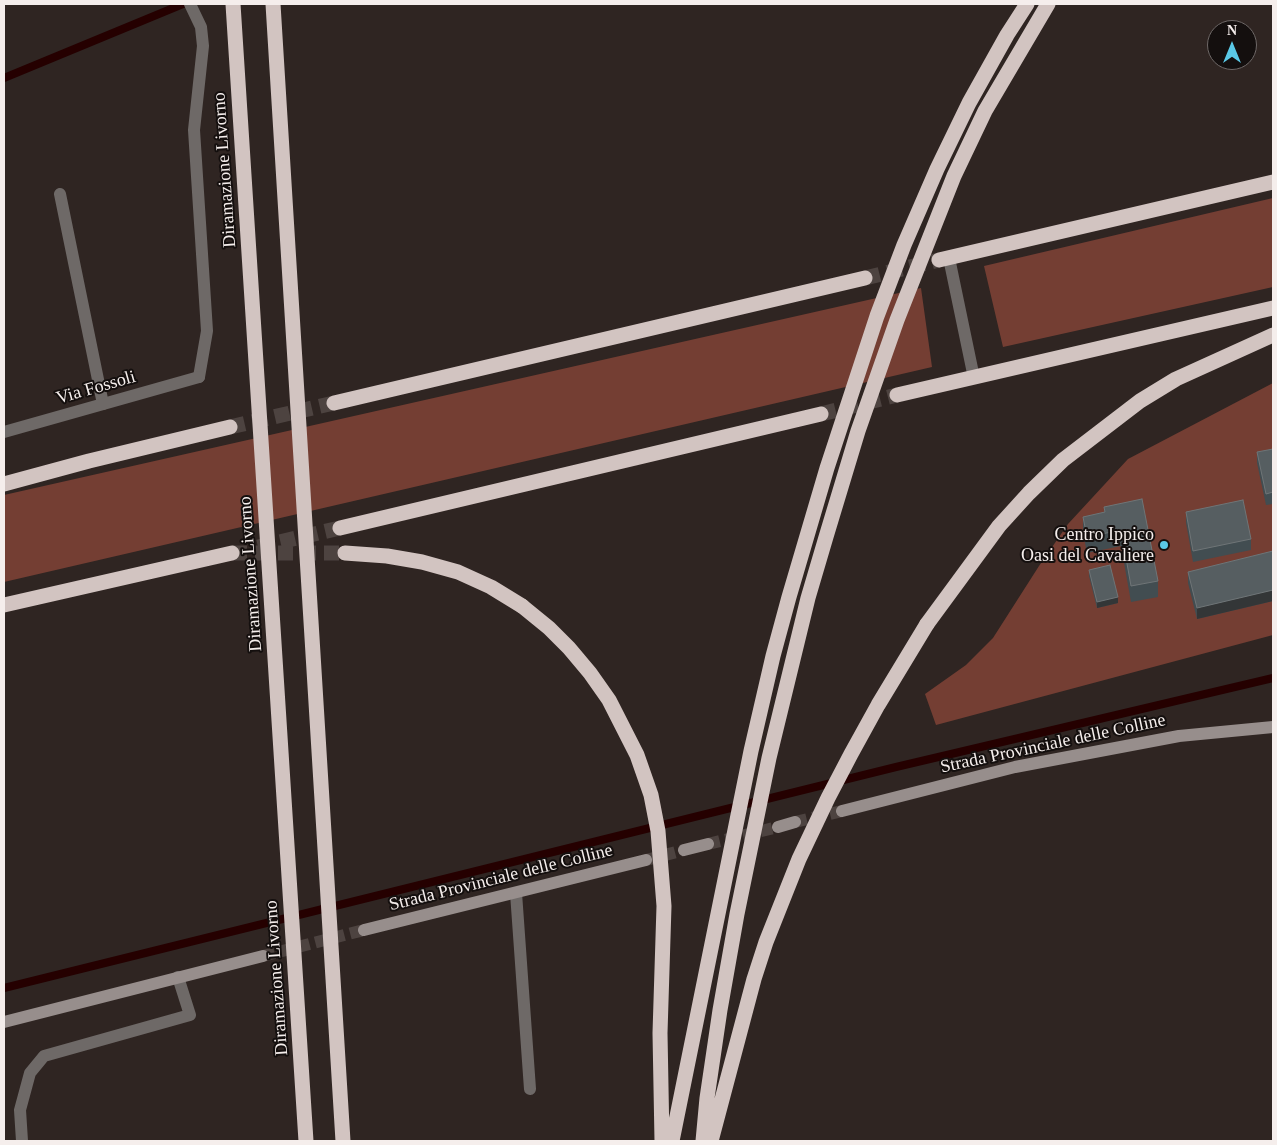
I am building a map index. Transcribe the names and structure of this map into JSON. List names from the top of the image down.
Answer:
{
  "streets": {
    "highway": ["Diramazione Livorno"],
    "main road": ["Strada Provinciale delle Colline"],
    "street": ["Via Fossoli"]
  },
  "places": ["Centro Ippico Oasi del Cavaliere"],
  "north": "top"
}
